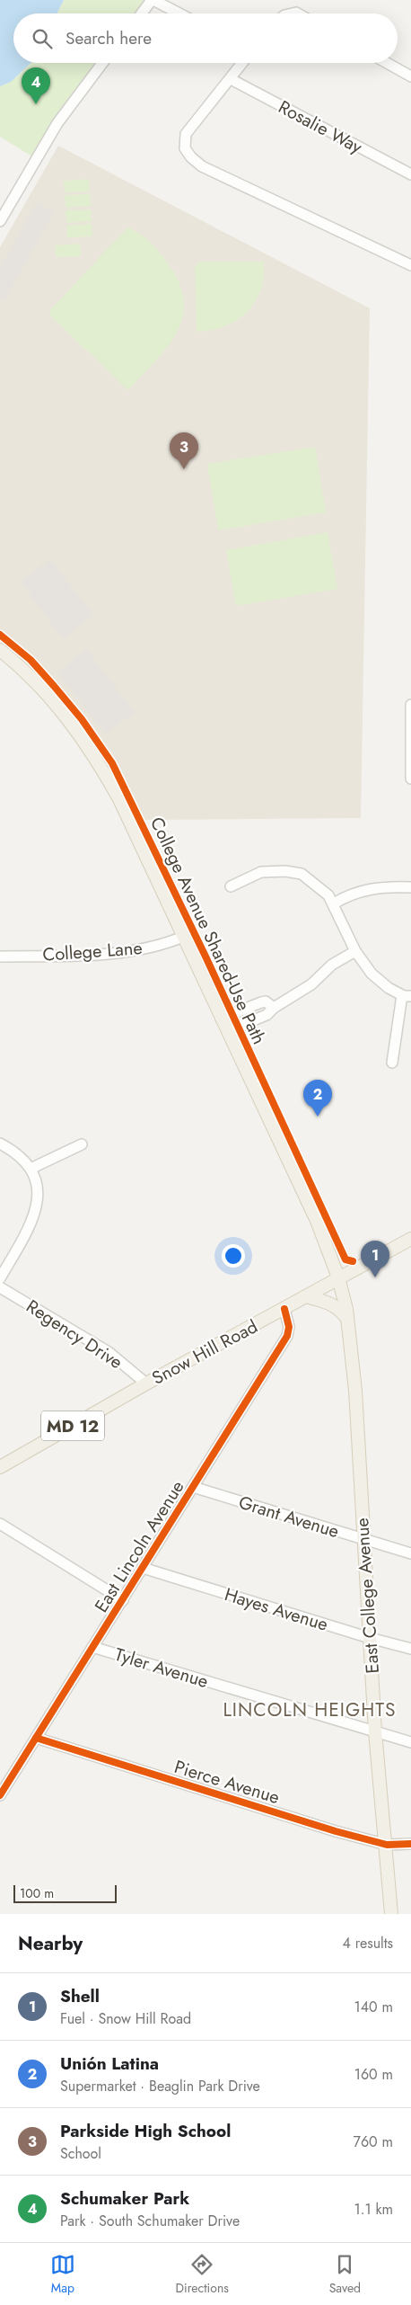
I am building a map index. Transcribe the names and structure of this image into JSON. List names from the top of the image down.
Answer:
{
  "streets": {
    "main road": ["Snow Hill Road", "MD 12", "East College Avenue"],
    "street": [
      "Rosalie Way",
      "College Lane",
      "Regency Drive",
      "Grant Avenue",
      "East Lincoln Avenue",
      "Hayes Avenue",
      "Tyler Avenue",
      "Pierce Avenue"
    ],
    "cycle path": ["College Avenue Shared-Use Path"]
  },
  "crossings": [
    ["College Lane", "East College Avenue"],
    ["Regency Drive", "Snow Hill Road"],
    ["Snow Hill Road", "East Lincoln Avenue"],
    ["Snow Hill Road", "East College Avenue"],
    ["Grant Avenue", "East Lincoln Avenue"],
    ["Grant Avenue", "East College Avenue"],
    ["East Lincoln Avenue", "Hayes Avenue"],
    ["East Lincoln Avenue", "Tyler Avenue"],
    ["East Lincoln Avenue", "Pierce Avenue"],
    ["East College Avenue", "Hayes Avenue"],
    ["East College Avenue", "Tyler Avenue"],
    ["East College Avenue", "Pierce Avenue"]
  ],
  "districts": ["LINCOLN HEIGHTS"],
  "scale_bar": "100 m",
  "page": {
    "search": "Search here",
    "pins": [
      "4",
      "3",
      "2",
      "1"
    ],
    "scale": "100 m",
    "heading": ["Nearby", "4 results"],
    "list": [
      {
        "mark": "1",
        "name": "Shell",
        "note": "Fuel · Snow Hill Road",
        "value": "140 m"
      },
      {
        "mark": "2",
        "name": "Unión Latina",
        "note": "Supermarket · Beaglin Park Drive",
        "value": "160 m"
      },
      {
        "mark": "3",
        "name": "Parkside High School",
        "note": "School",
        "value": "760 m"
      },
      {
        "mark": "4",
        "name": "Schumaker Park",
        "note": "Park · South Schumaker Drive",
        "value": "1.1 km"
      }
    ],
    "nav": ["Map", "Directions", "Saved"]
  }
}
